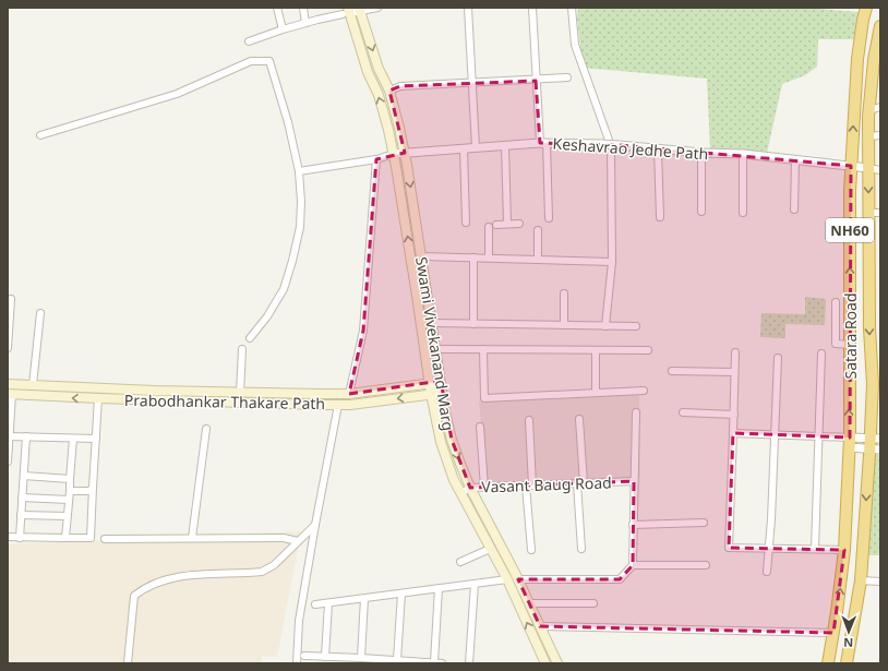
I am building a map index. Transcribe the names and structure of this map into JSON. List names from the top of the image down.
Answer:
{
  "streets": {
    "highway": ["NH60", "Satara Road"],
    "main road": ["Swami Vivekanand Marg", "Prabodhankar Thakare Path"],
    "street": ["Keshavrao Jedhe Path", "Vasant Baug Road"]
  },
  "crossings": [
    ["Keshavrao Jedhe Path", "Satara Road"],
    ["Keshavrao Jedhe Path", "Swami Vivekanand Marg"],
    ["Swami Vivekanand Marg", "Prabodhankar Thakare Path"],
    ["Swami Vivekanand Marg", "Vasant Baug Road"]
  ],
  "north": "bottom"
}
